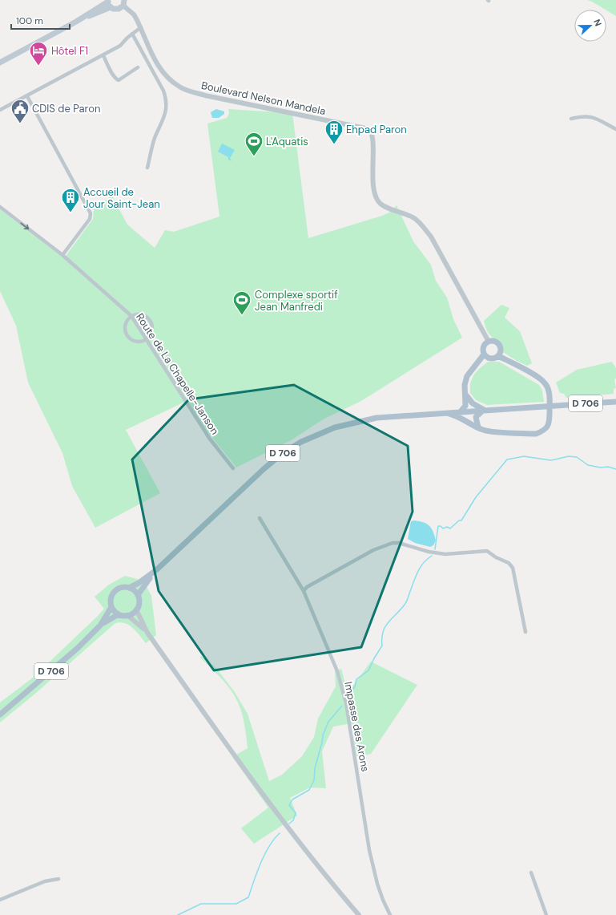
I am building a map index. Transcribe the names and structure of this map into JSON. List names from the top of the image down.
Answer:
{
  "streets": {
    "main road": ["D 706"],
    "street": ["Boulevard Nelson Mandela", "Route de La Chapelle-Janson", "Impasse des Arons"]
  },
  "places": {
    "hotel": ["Hôtel F1"],
    "public building": ["CDIS de Paron"],
    "building": ["Ehpad Paron", "Accueil de Jour Saint-Jean"],
    "sports": ["L'Aquatis", "Complexe sportif Jean Manfredi"]
  },
  "scale_bar": "100 m",
  "north": "right"
}
